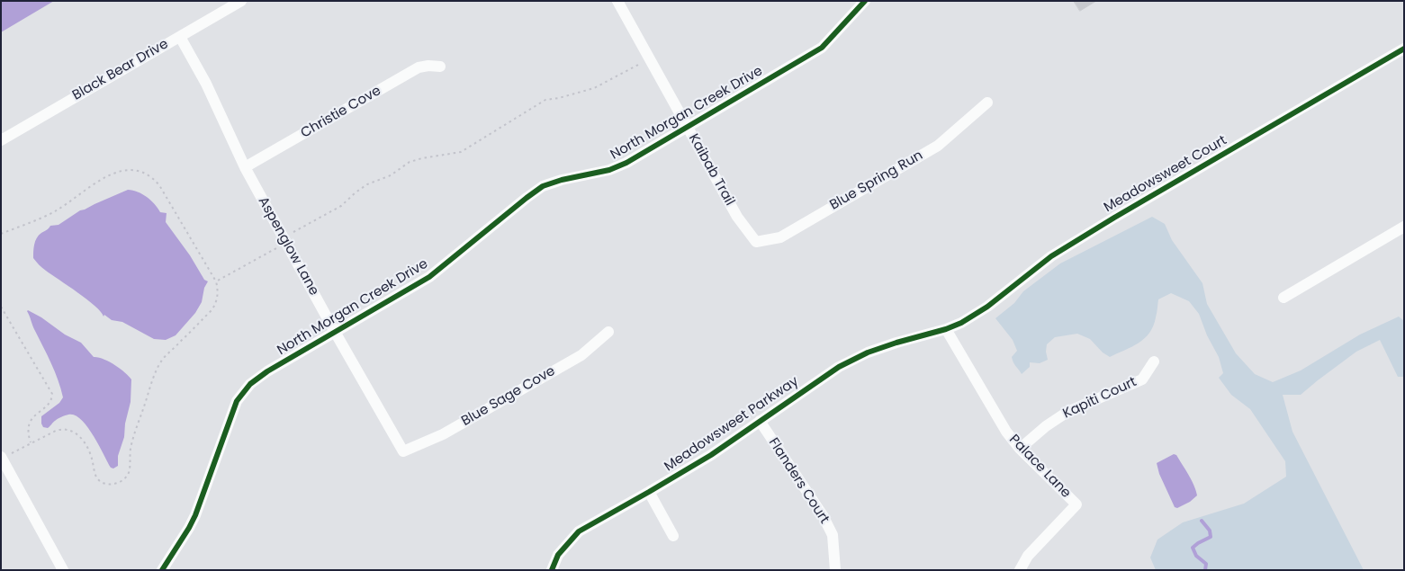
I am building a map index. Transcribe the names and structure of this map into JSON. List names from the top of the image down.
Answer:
{
  "streets": {
    "street": [
      "Black Bear Drive",
      "Christie Cove",
      "North Morgan Creek Drive",
      "Kaibab Trail",
      "Meadowsweet Court",
      "Blue Spring Run",
      "Aspenglow Lane",
      "Blue Sage Cove",
      "Kapiti Court",
      "Meadowsweet Parkway",
      "Palace Lane",
      "Flanders Court"
    ]
  },
  "crossings": [
    ["Black Bear Drive", "Aspenglow Lane"],
    ["Christie Cove", "Aspenglow Lane"],
    ["North Morgan Creek Drive", "Kaibab Trail"],
    ["North Morgan Creek Drive", "Aspenglow Lane"],
    ["Kaibab Trail", "Blue Spring Run"],
    ["Meadowsweet Court", "Meadowsweet Parkway"],
    ["Meadowsweet Court", "Palace Lane"],
    ["Aspenglow Lane", "Blue Sage Cove"],
    ["Kapiti Court", "Palace Lane"],
    ["Meadowsweet Parkway", "Palace Lane"],
    ["Meadowsweet Parkway", "Flanders Court"]
  ]
}
